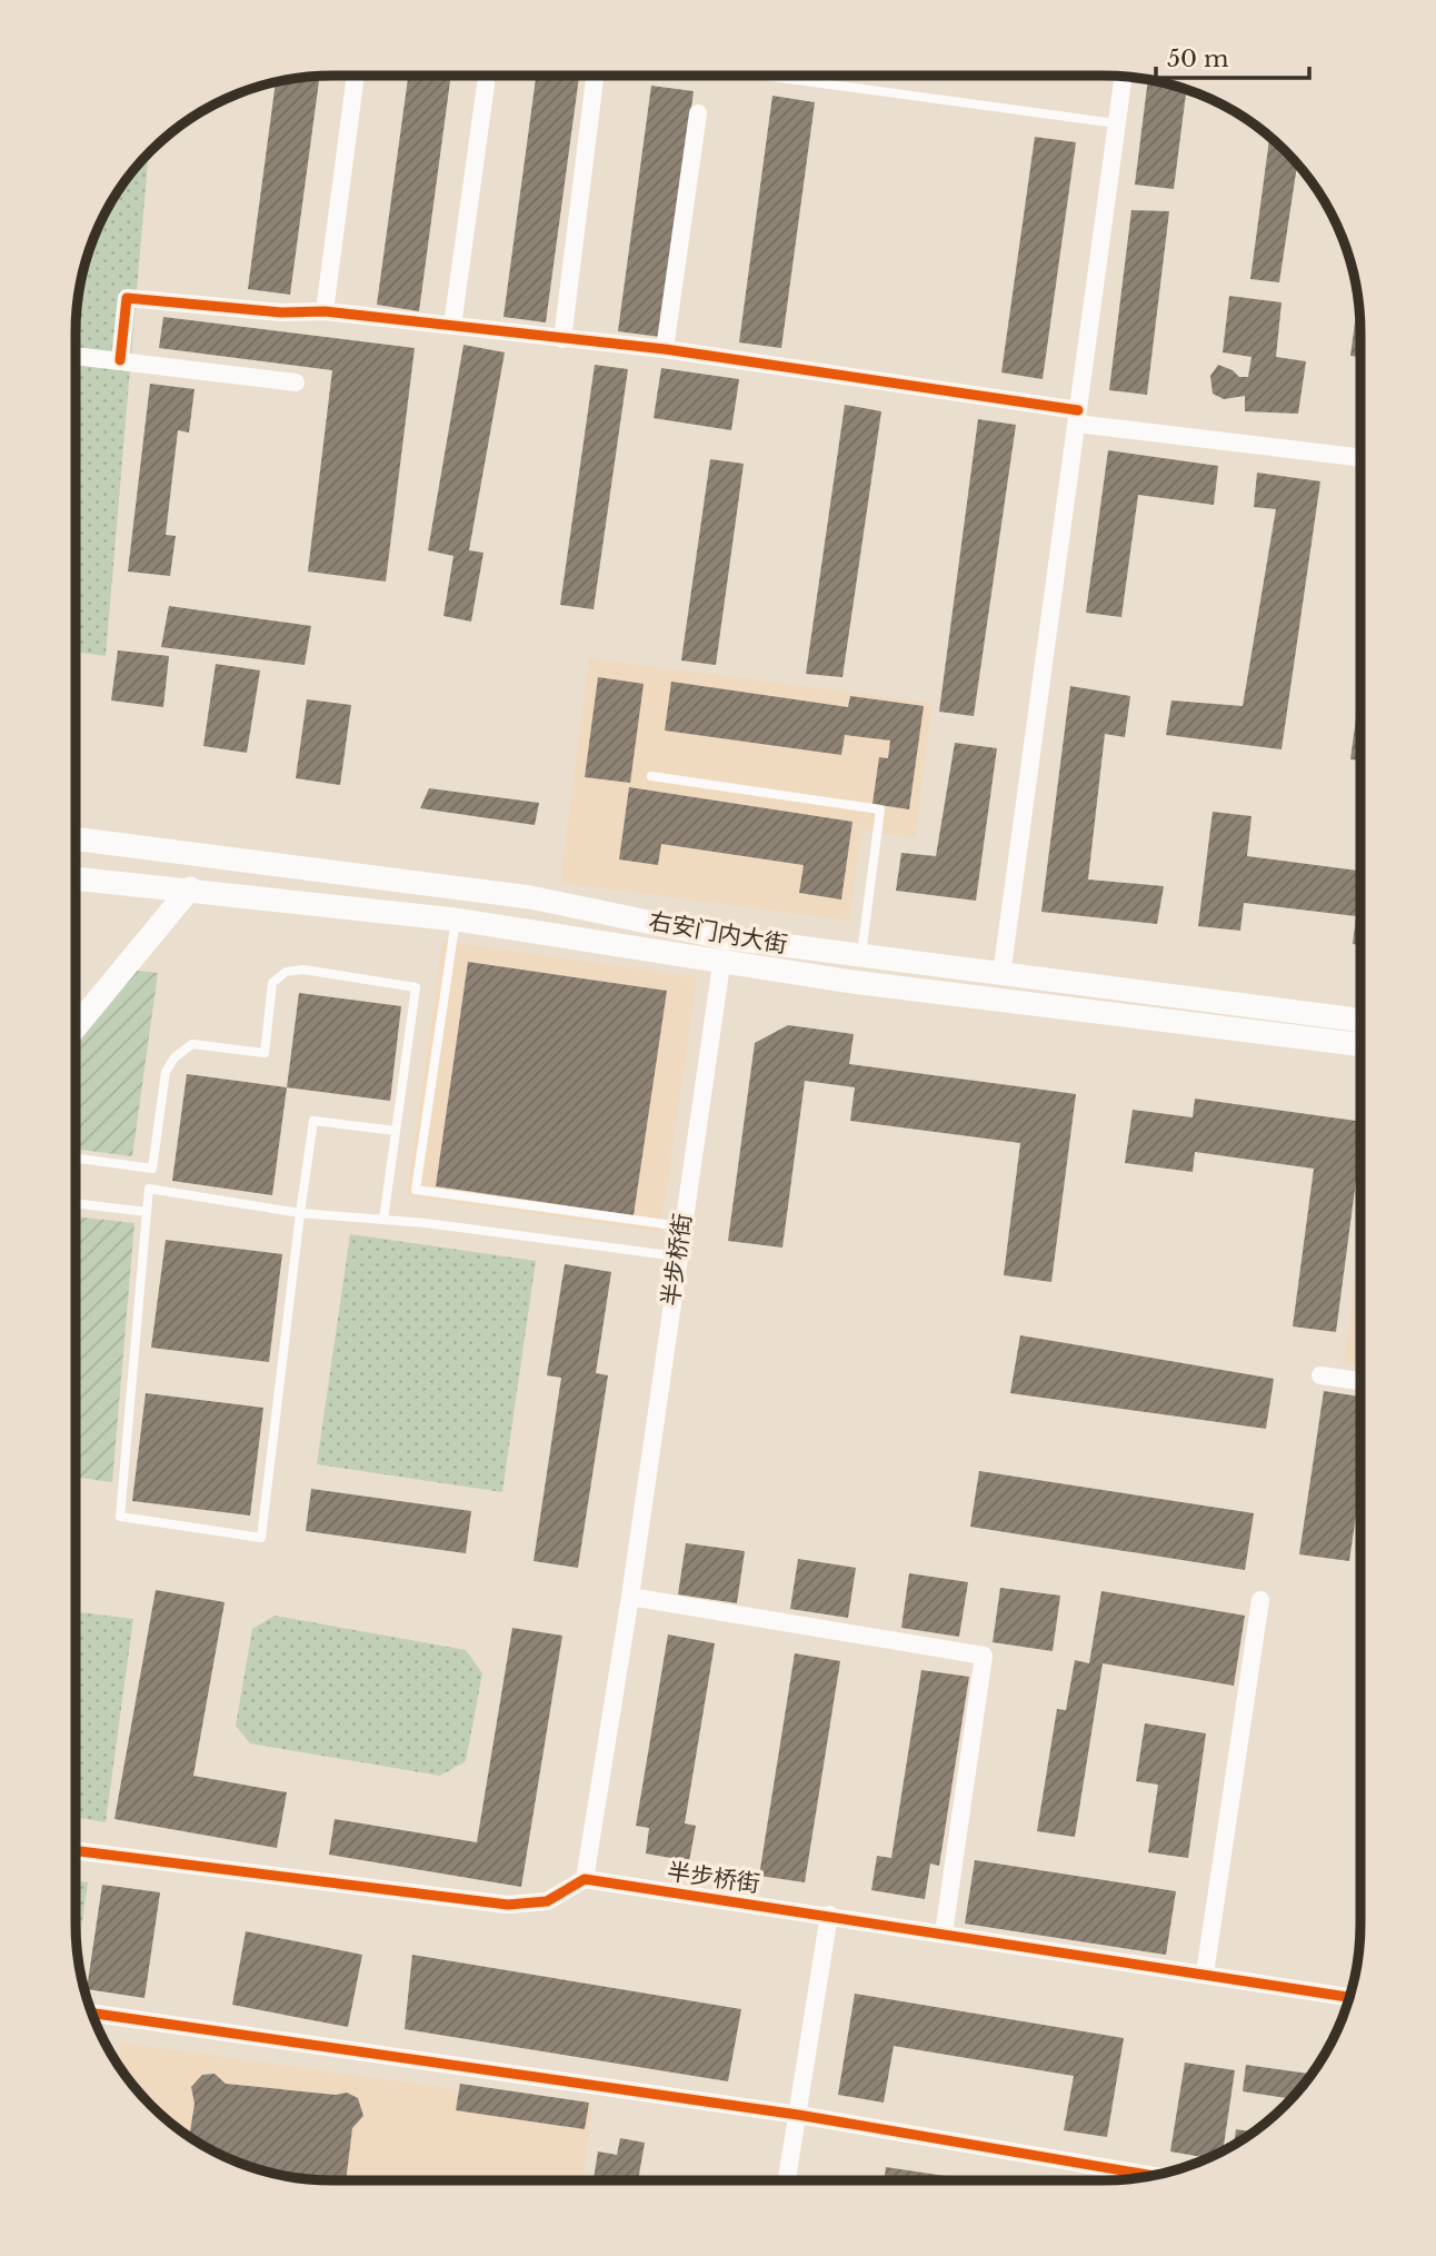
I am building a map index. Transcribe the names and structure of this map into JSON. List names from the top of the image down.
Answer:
{
  "streets": {
    "main road": ["右安门内大街"],
    "street": ["半步桥街"]
  },
  "crossings": [
    ["右安门内大街", "半步桥街"]
  ],
  "scale_bar": "50 m"
}
